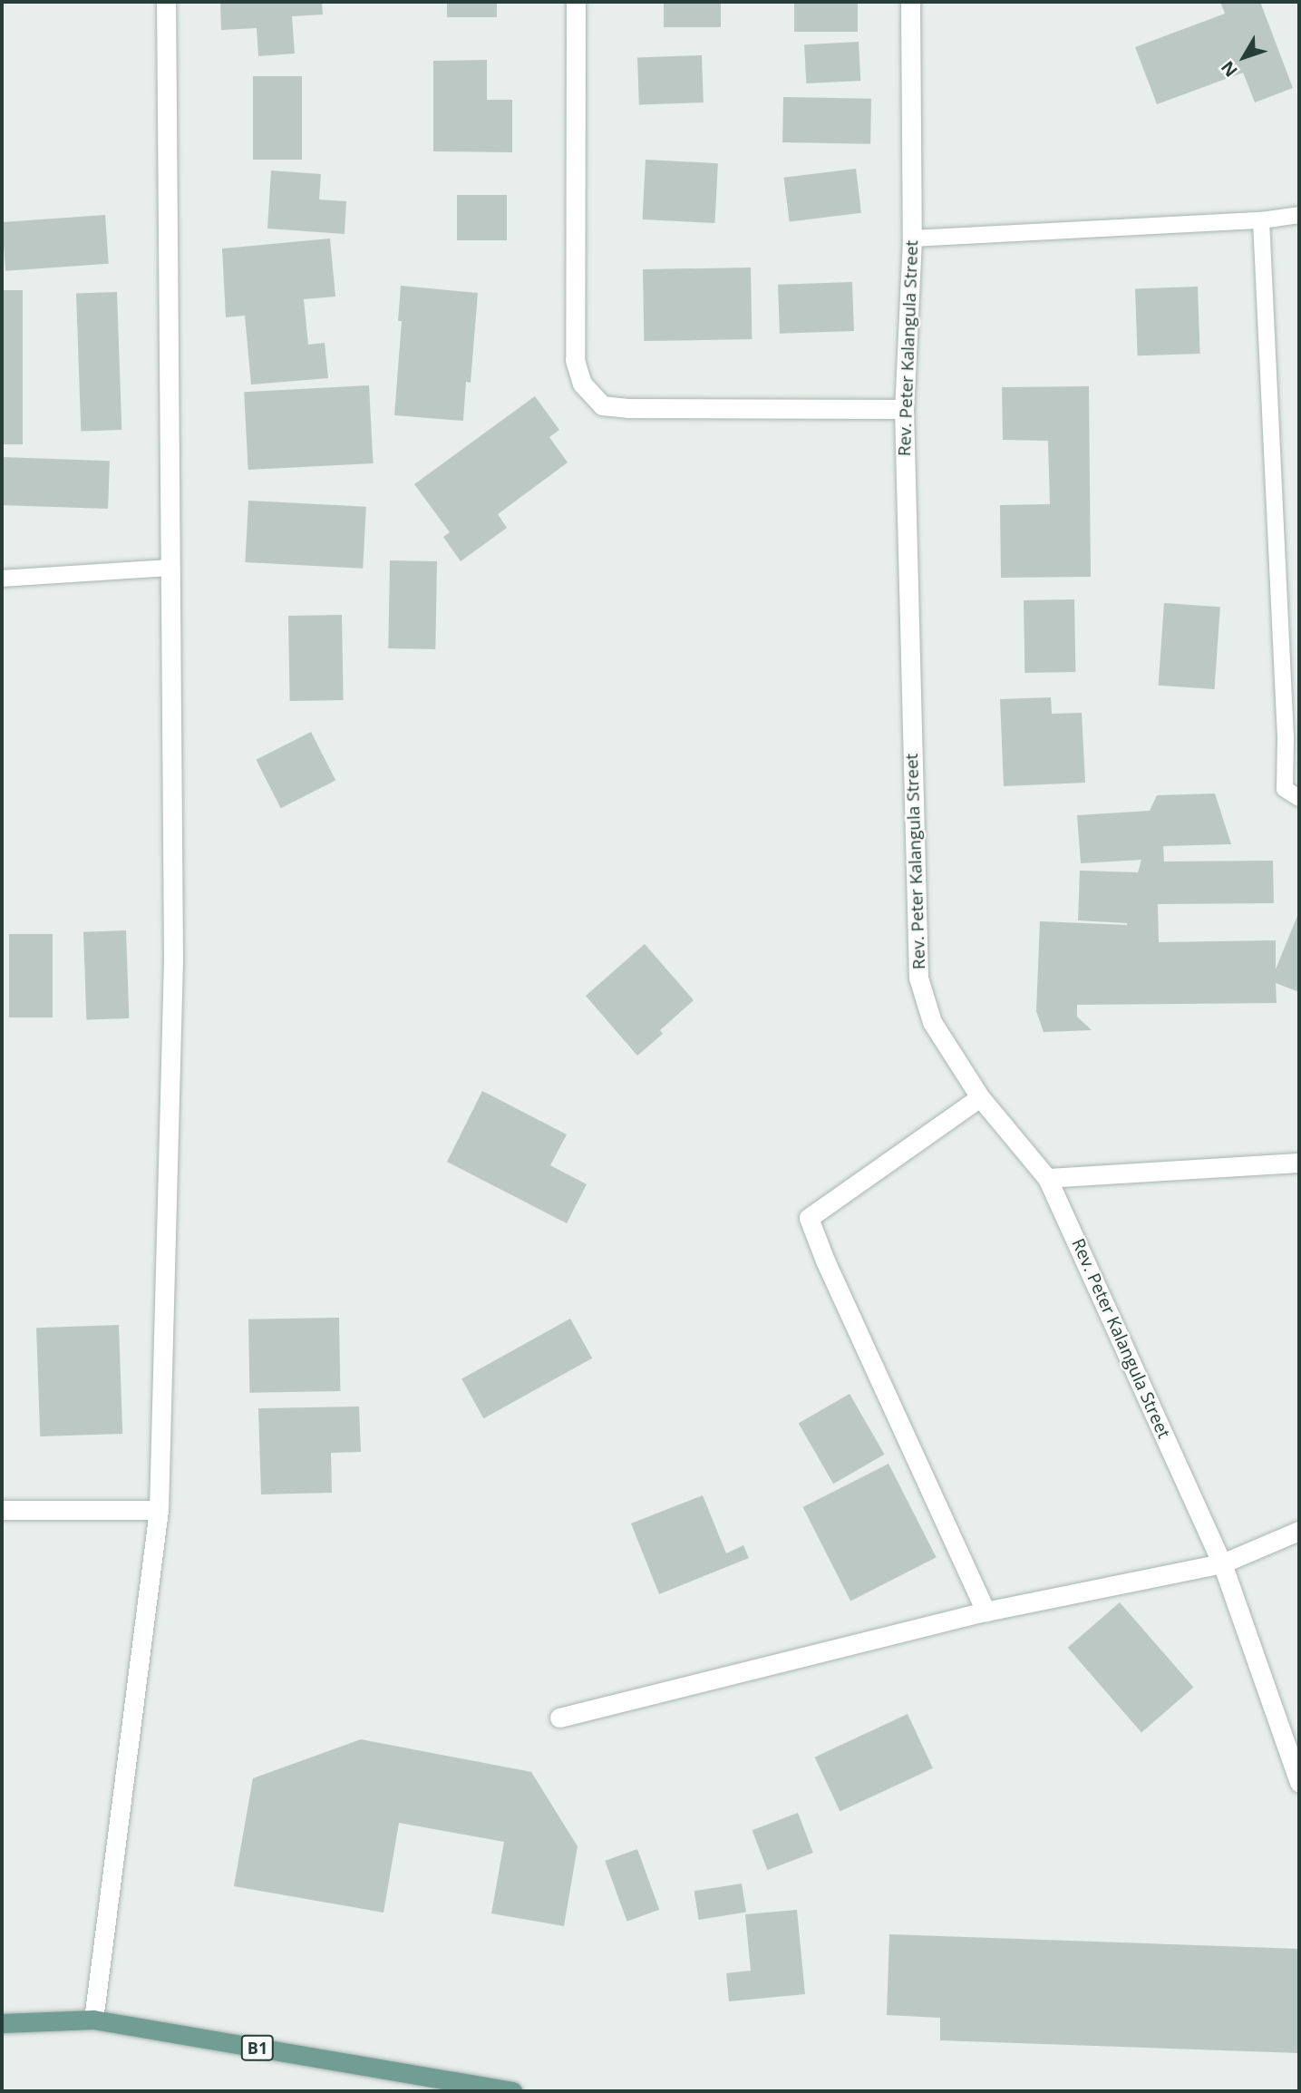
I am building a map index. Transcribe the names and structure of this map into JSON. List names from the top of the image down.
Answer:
{
  "streets": {
    "main road": ["B1"],
    "street": ["Rev. Peter Kalangula Street"]
  },
  "north": "bottom left"
}
